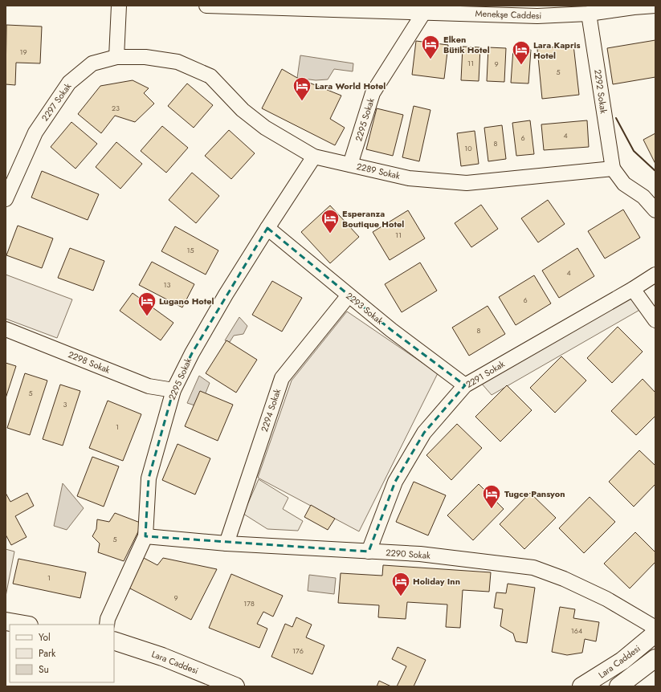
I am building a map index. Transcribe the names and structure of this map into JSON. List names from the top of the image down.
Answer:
{
  "streets": {
    "street": [
      "Menekşe Caddesi",
      "2292 Sokak",
      "2297 Sokak",
      "2295 Sokak",
      "2289 Sokak",
      "2293 Sokak",
      "2298 Sokak",
      "2291 Sokak",
      "2294 Sokak",
      "2290 Sokak",
      "Lara Caddesi"
    ]
  },
  "crossings": [
    ["Menekşe Caddesi", "2292 Sokak"],
    ["Menekşe Caddesi", "2295 Sokak"],
    ["2292 Sokak", "2289 Sokak"],
    ["2297 Sokak", "2289 Sokak"],
    ["2295 Sokak", "2289 Sokak"],
    ["2295 Sokak", "2293 Sokak"],
    ["2295 Sokak", "2298 Sokak"],
    ["2295 Sokak", "2290 Sokak"],
    ["2293 Sokak", "2291 Sokak"],
    ["2293 Sokak", "2294 Sokak"],
    ["2291 Sokak", "2290 Sokak"],
    ["2294 Sokak", "2290 Sokak"]
  ],
  "places": {
    "hotel": [
      "Elken Bütik Hotel",
      "Lara Kapris Hotel",
      "Lara World Hotel",
      "Esperanza Boutique Hotel",
      "Lugano Hotel",
      "Tugce Pansyon",
      "Holiday Inn"
    ]
  },
  "house_numbers": [
    "19",
    "11",
    "9",
    "5",
    "23",
    "4",
    "6",
    "8",
    "10",
    "11",
    "15",
    "4",
    "13",
    "6",
    "8",
    "5",
    "3",
    "1",
    "5",
    "1",
    "9",
    "178",
    "164",
    "176"
  ],
  "legend": ["Yol", "Park", "Su"]
}
